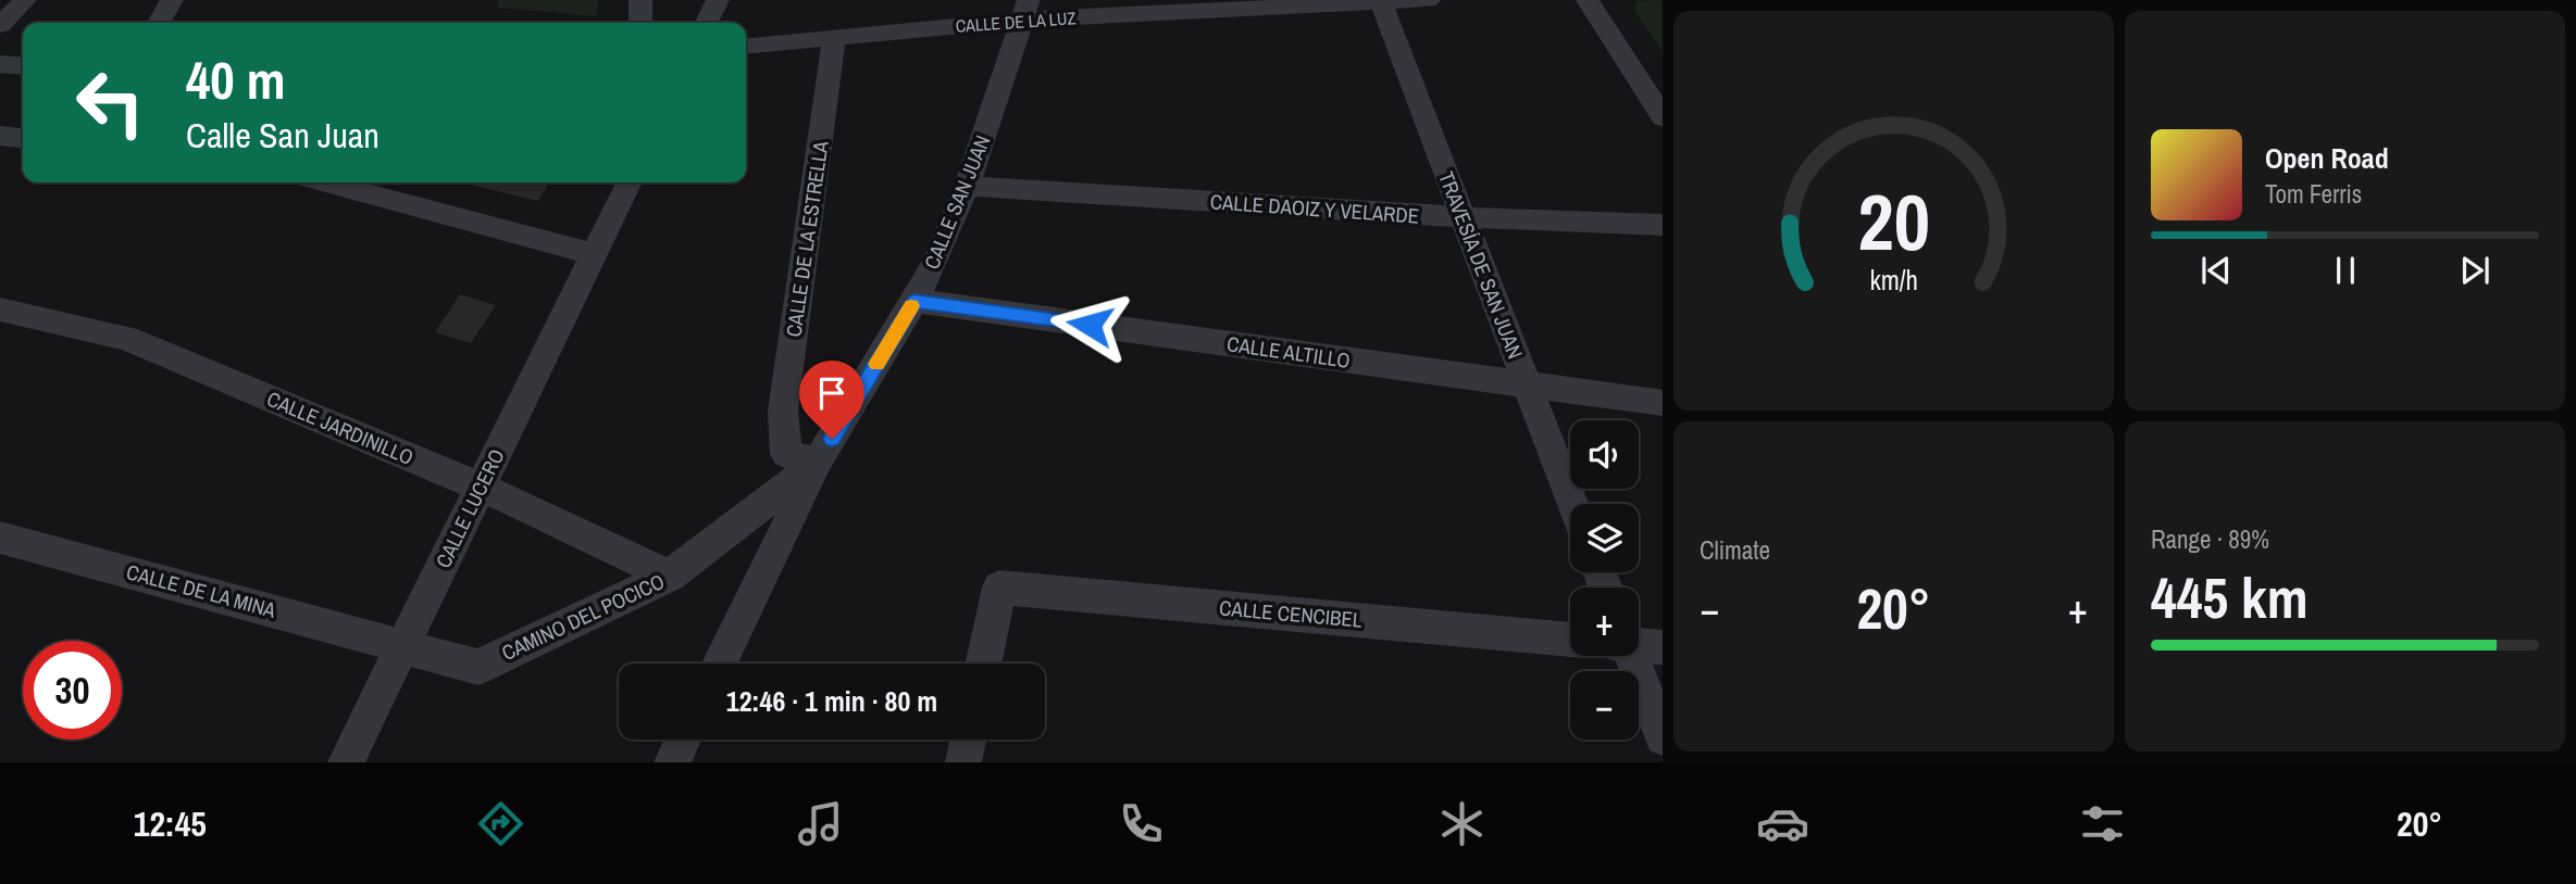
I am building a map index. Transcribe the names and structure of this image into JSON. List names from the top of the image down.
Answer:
{
  "streets": {
    "street": [
      "CALLE DE LA LUZ",
      "CALLE SAN JUAN",
      "CALLE DAOIZ Y VELARDE",
      "CALLE DE LA ESTRELLA",
      "TRAVESÍA DE SAN JUAN",
      "CALLE ALTILLO",
      "CALLE JARDINILLO",
      "CALLE LUCERO",
      "CALLE DE LA MINA",
      "CALLE CENCIBEL",
      "CAMINO DEL POCICO"
    ]
  },
  "crossings": [
    ["CALLE DE LA LUZ", "CALLE SAN JUAN"],
    ["CALLE DE LA LUZ", "CALLE DE LA ESTRELLA"],
    ["CALLE DE LA LUZ", "TRAVESÍA DE SAN JUAN"],
    ["CALLE SAN JUAN", "CALLE DAOIZ Y VELARDE"],
    ["CALLE SAN JUAN", "CALLE DE LA ESTRELLA"],
    ["CALLE SAN JUAN", "CALLE ALTILLO"],
    ["CALLE SAN JUAN", "CAMINO DEL POCICO"],
    ["CALLE DAOIZ Y VELARDE", "TRAVESÍA DE SAN JUAN"],
    ["CALLE DE LA ESTRELLA", "CAMINO DEL POCICO"],
    ["TRAVESÍA DE SAN JUAN", "CALLE ALTILLO"],
    ["CALLE JARDINILLO", "CALLE LUCERO"],
    ["CALLE JARDINILLO", "CAMINO DEL POCICO"],
    ["CALLE LUCERO", "CALLE DE LA MINA"],
    ["CALLE LUCERO", "CAMINO DEL POCICO"],
    ["CALLE DE LA MINA", "CAMINO DEL POCICO"]
  ],
  "page": {
    "turn": ["40 m", "Calle San Juan"],
    "song": ["Open Road", "Tom Ferris"],
    "map_buttons": ["+", "−"],
    "tile": [
      "Climate",
      ["Range · 89%", "445 km"]
    ],
    "heat": ["−", "20°", "+"],
    "limit": "30",
    "trip": "12:46 · 1 min · 80 m",
    "tabs": ["12:45", "20°"],
    "gauge": ["20", "km/h"]
  }
}
